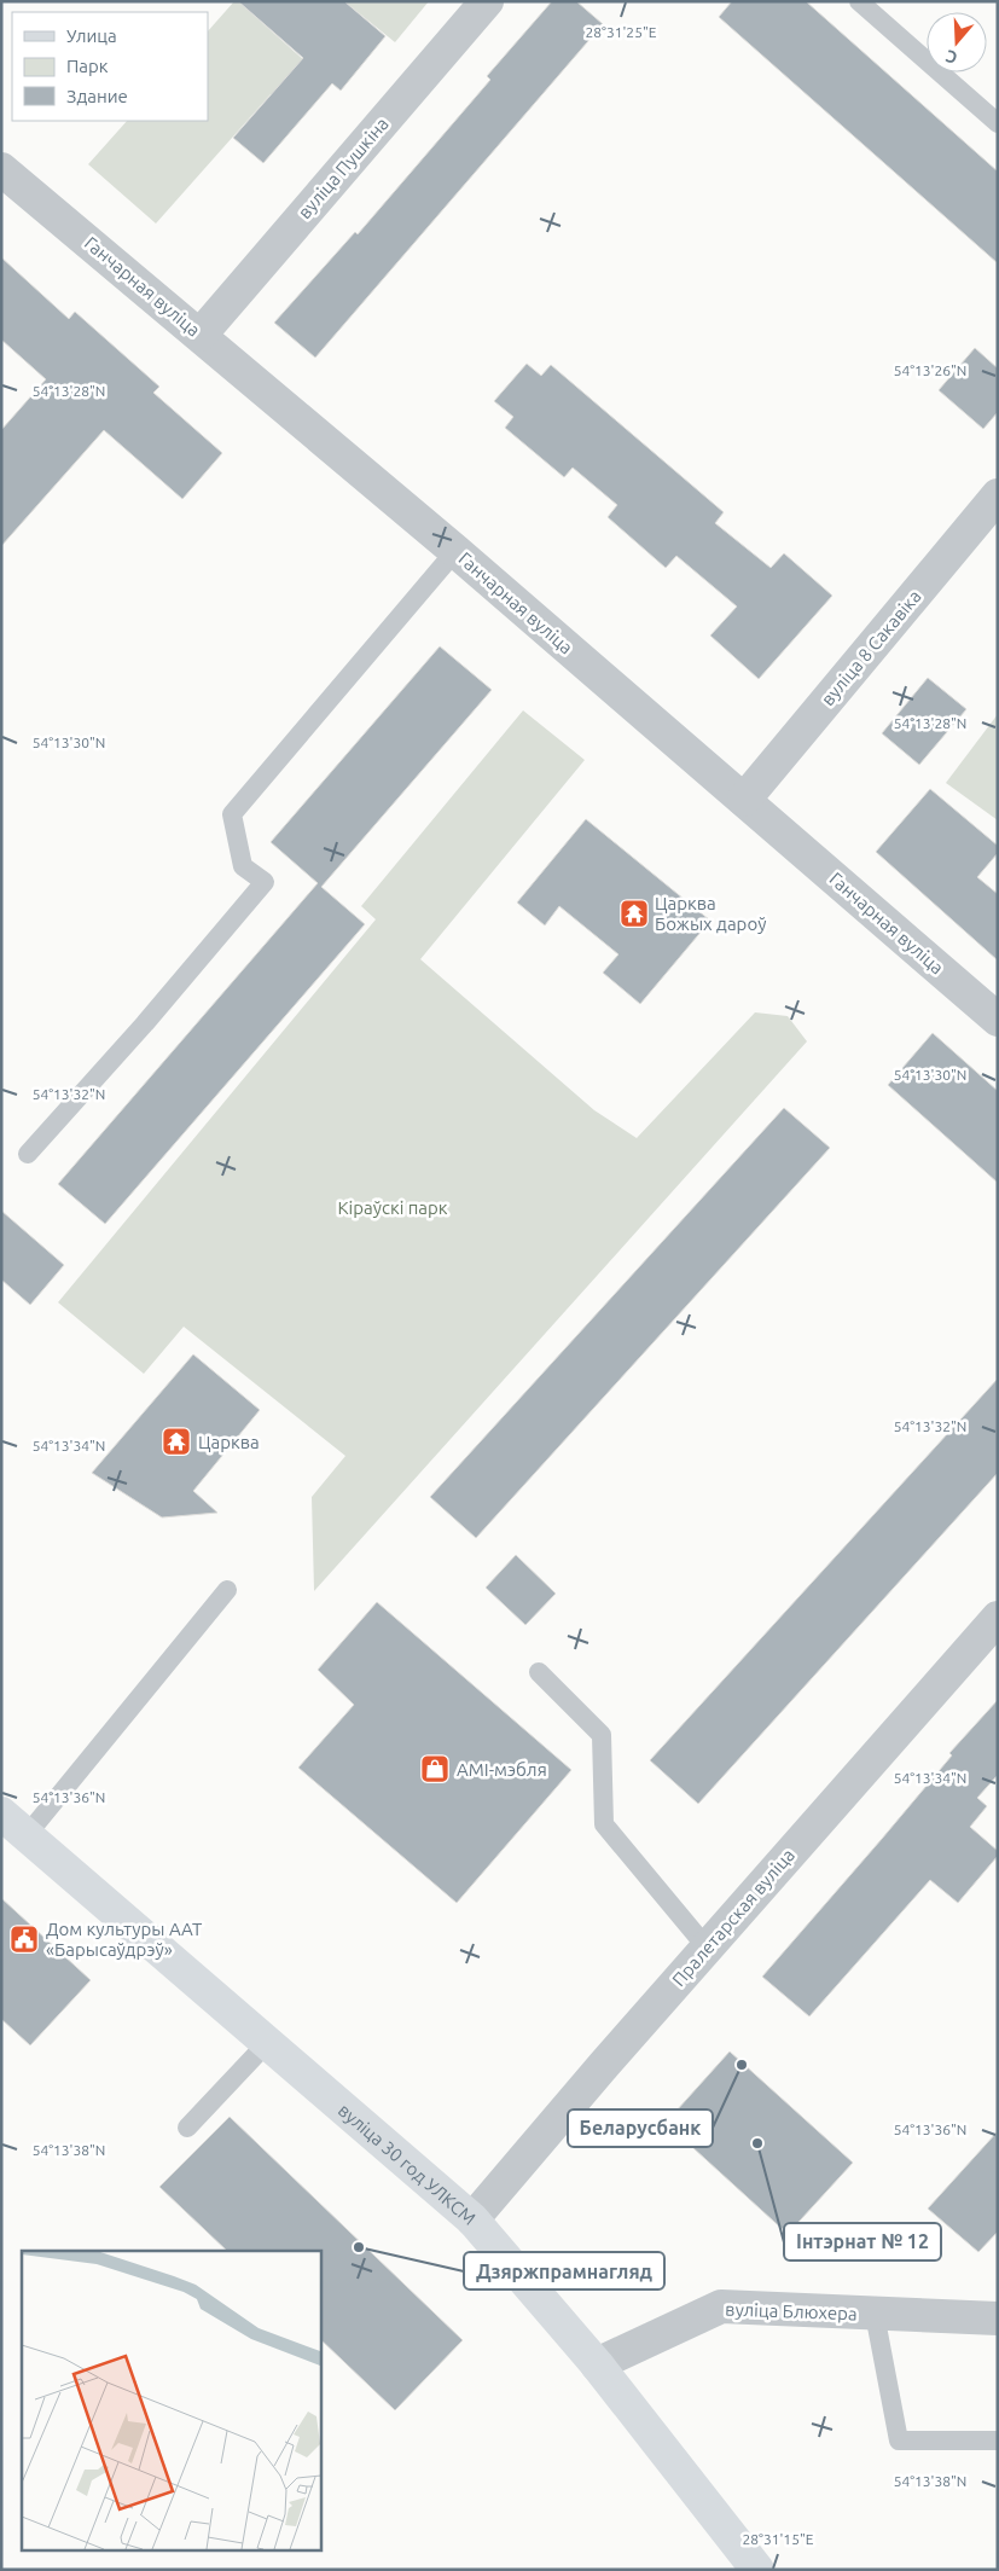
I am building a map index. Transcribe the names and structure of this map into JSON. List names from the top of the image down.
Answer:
{
  "streets": {
    "main road": ["вуліца 30 год УЛКСМ"],
    "street": [
      "вуліца Пушкіна",
      "Ганчарная вуліца",
      "вуліца 8 Сакавіка",
      "Пралетарская вуліца",
      "вуліца Блюхера"
    ]
  },
  "crossings": [
    ["вуліца Пушкіна", "Ганчарная вуліца"],
    ["Ганчарная вуліца", "вуліца 8 Сакавіка"],
    ["Пралетарская вуліца", "вуліца 30 год УЛКСМ"],
    ["вуліца 30 год УЛКСМ", "вуліца Блюхера"]
  ],
  "parks": ["Кіраўскі парк"],
  "places": {
    "temple": ["Царква Божых дароў", "Царква"],
    "shop": ["AMI-мэбля"],
    "public building": ["Дом культуры ААТ «Барысаўдрэў»"],
    "other": ["Беларусбанк", "Інтэрнат № 12", "Дзяржпрамнагляд"]
  },
  "legend": ["Улица", "Парк", "Здание"],
  "north": "bottom",
  "coordinates": [
    "28°31'25\"E",
    "54°13'26\"N",
    "54°13'28\"N",
    "54°13'30\"N",
    "54°13'32\"N",
    "54°13'34\"N",
    "54°13'36\"N",
    "54°13'38\"N",
    "28°31'15\"E"
  ]
}
